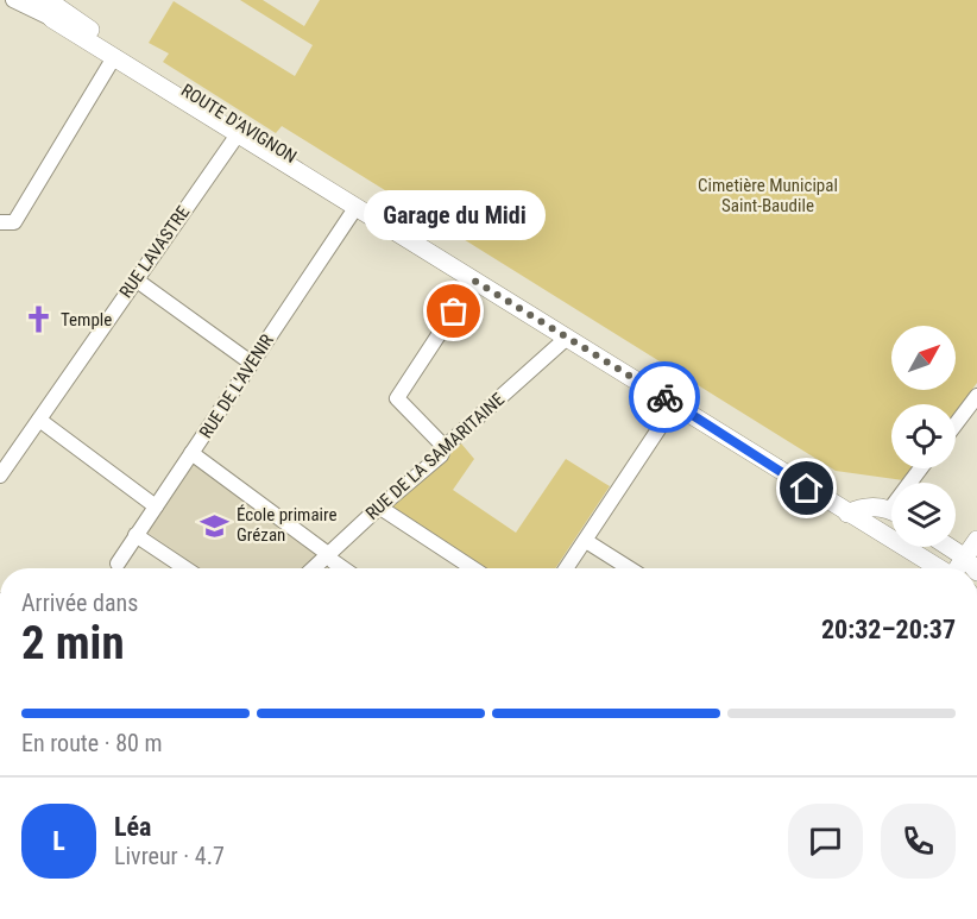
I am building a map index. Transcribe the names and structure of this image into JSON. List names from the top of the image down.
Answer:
{
  "streets": {
    "main road": ["ROUTE D'AVIGNON"],
    "street": ["RUE LAVASTRE", "RUE DE L'AVENIR", "RUE DE LA SAMARITAINE"]
  },
  "crossings": [
    ["ROUTE D'AVIGNON", "RUE LAVASTRE"],
    ["ROUTE D'AVIGNON", "RUE DE L'AVENIR"],
    ["ROUTE D'AVIGNON", "RUE DE LA SAMARITAINE"]
  ],
  "parks": ["Cimetière Municipal Saint-Baudile"],
  "places": {
    "other": ["Garage du Midi"],
    "church": ["Temple"],
    "school or university": ["École primaire Grézan"]
  },
  "north": "top right",
  "page": {
    "bubble": "Garage du Midi",
    "heading": ["2 min", "Arrivée dans", "20:32–20:37"],
    "panel": ["Léa", "Livreur · 4.7"],
    "bar": "En route · 80 m",
    "round": "L"
  }
}
